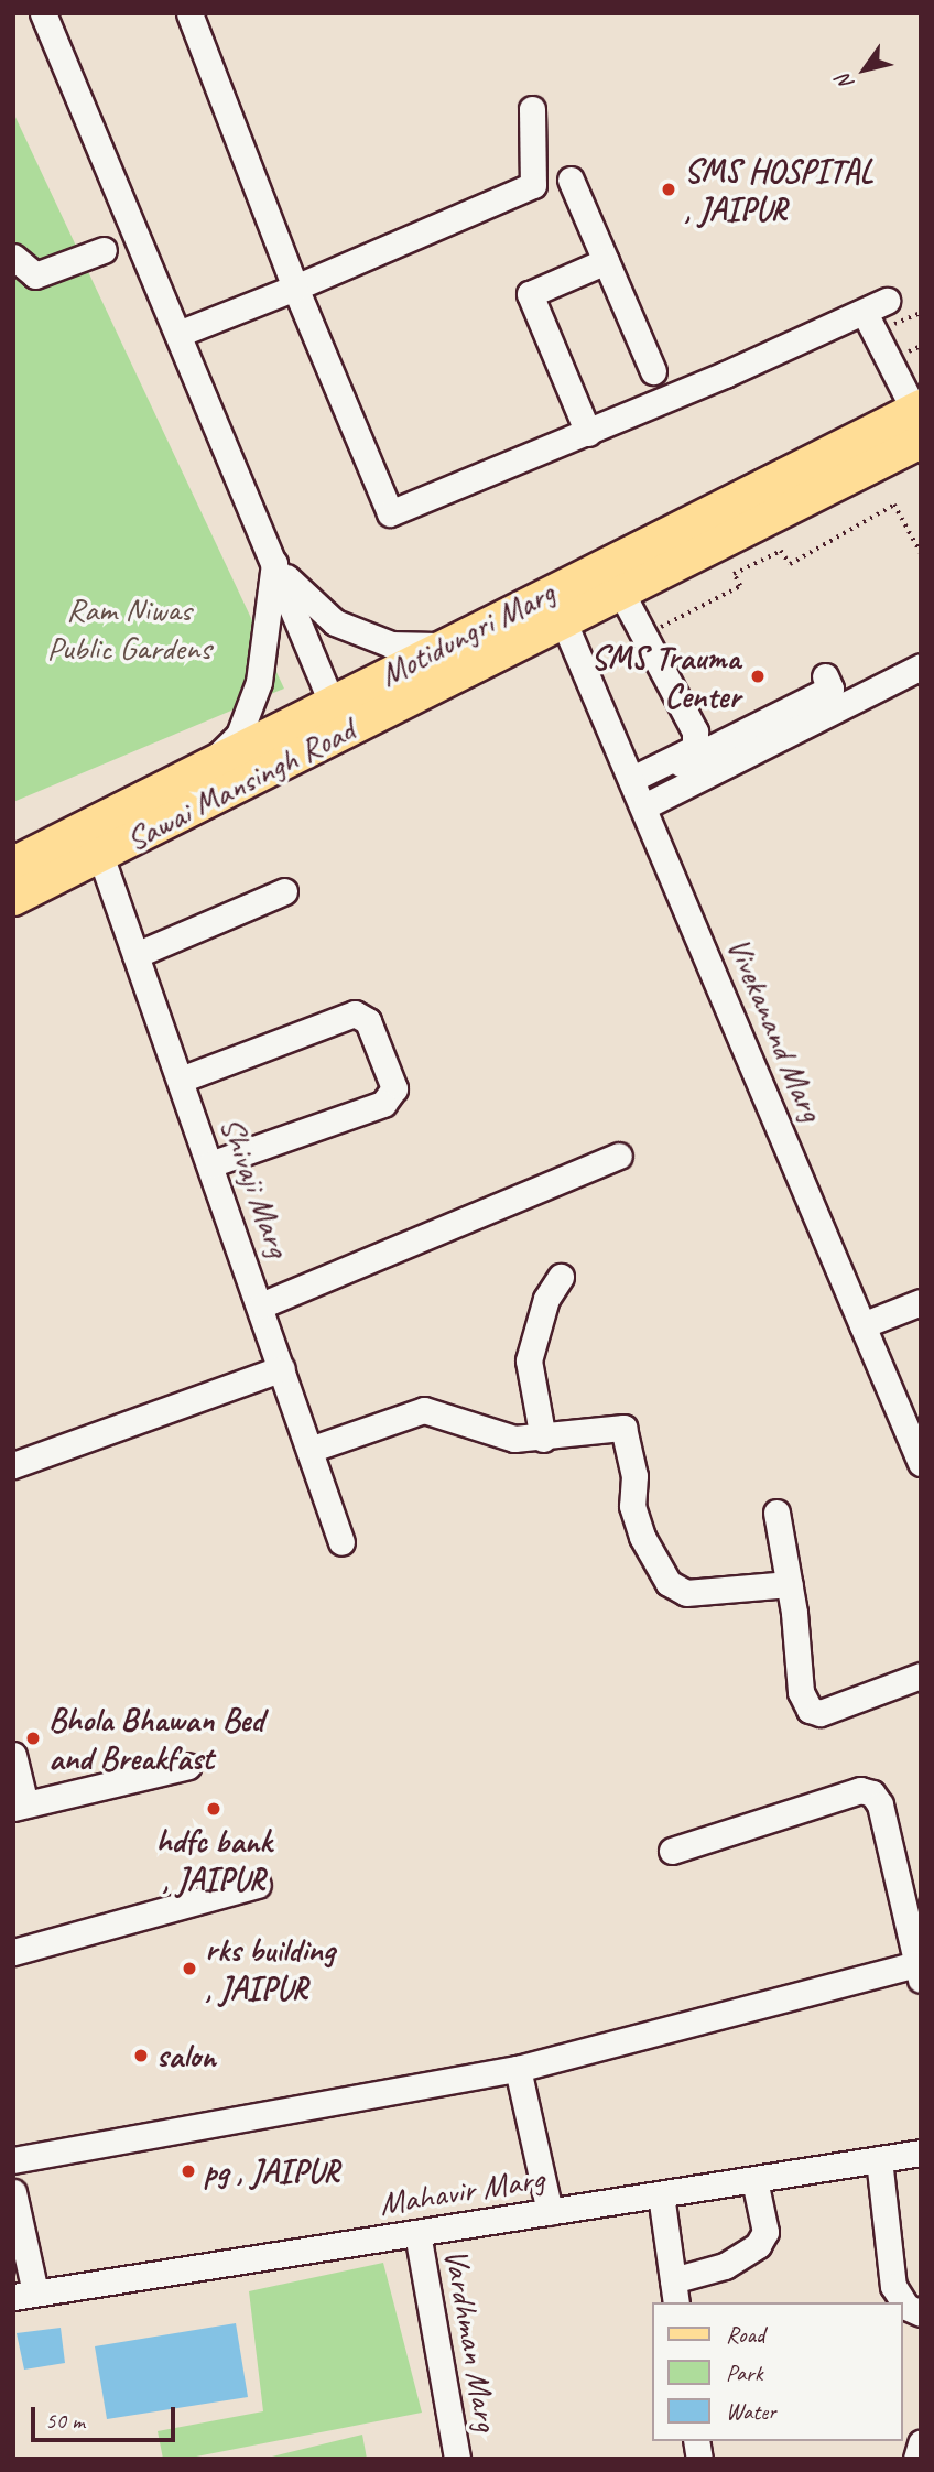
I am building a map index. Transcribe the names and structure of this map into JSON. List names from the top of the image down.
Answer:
{
  "streets": {
    "main road": ["Motidungri Marg", "Sawai Mansingh Road"],
    "street": [
      "Vivekanand Marg",
      "Shivaji Marg",
      "Mahavir Marg",
      "Vardhman Marg"
    ]
  },
  "crossings": [
    ["Sawai Mansingh Road", "Vivekanand Marg"],
    ["Sawai Mansingh Road", "Shivaji Marg"],
    ["Mahavir Marg", "Vardhman Marg"]
  ],
  "parks": ["Ram Niwas Public Gardens"],
  "places": [
    "SMS HOSPITAL , JAIPUR",
    "SMS Trauma Center",
    "Bhola Bhawan Bed and Breakfast",
    "hdfc bank , JAIPUR",
    "rks building , JAIPUR",
    "salon",
    "pg , JAIPUR"
  ],
  "legend": ["Road", "Park", "Water"],
  "scale_bar": "50 m",
  "north": "bottom left"
}
